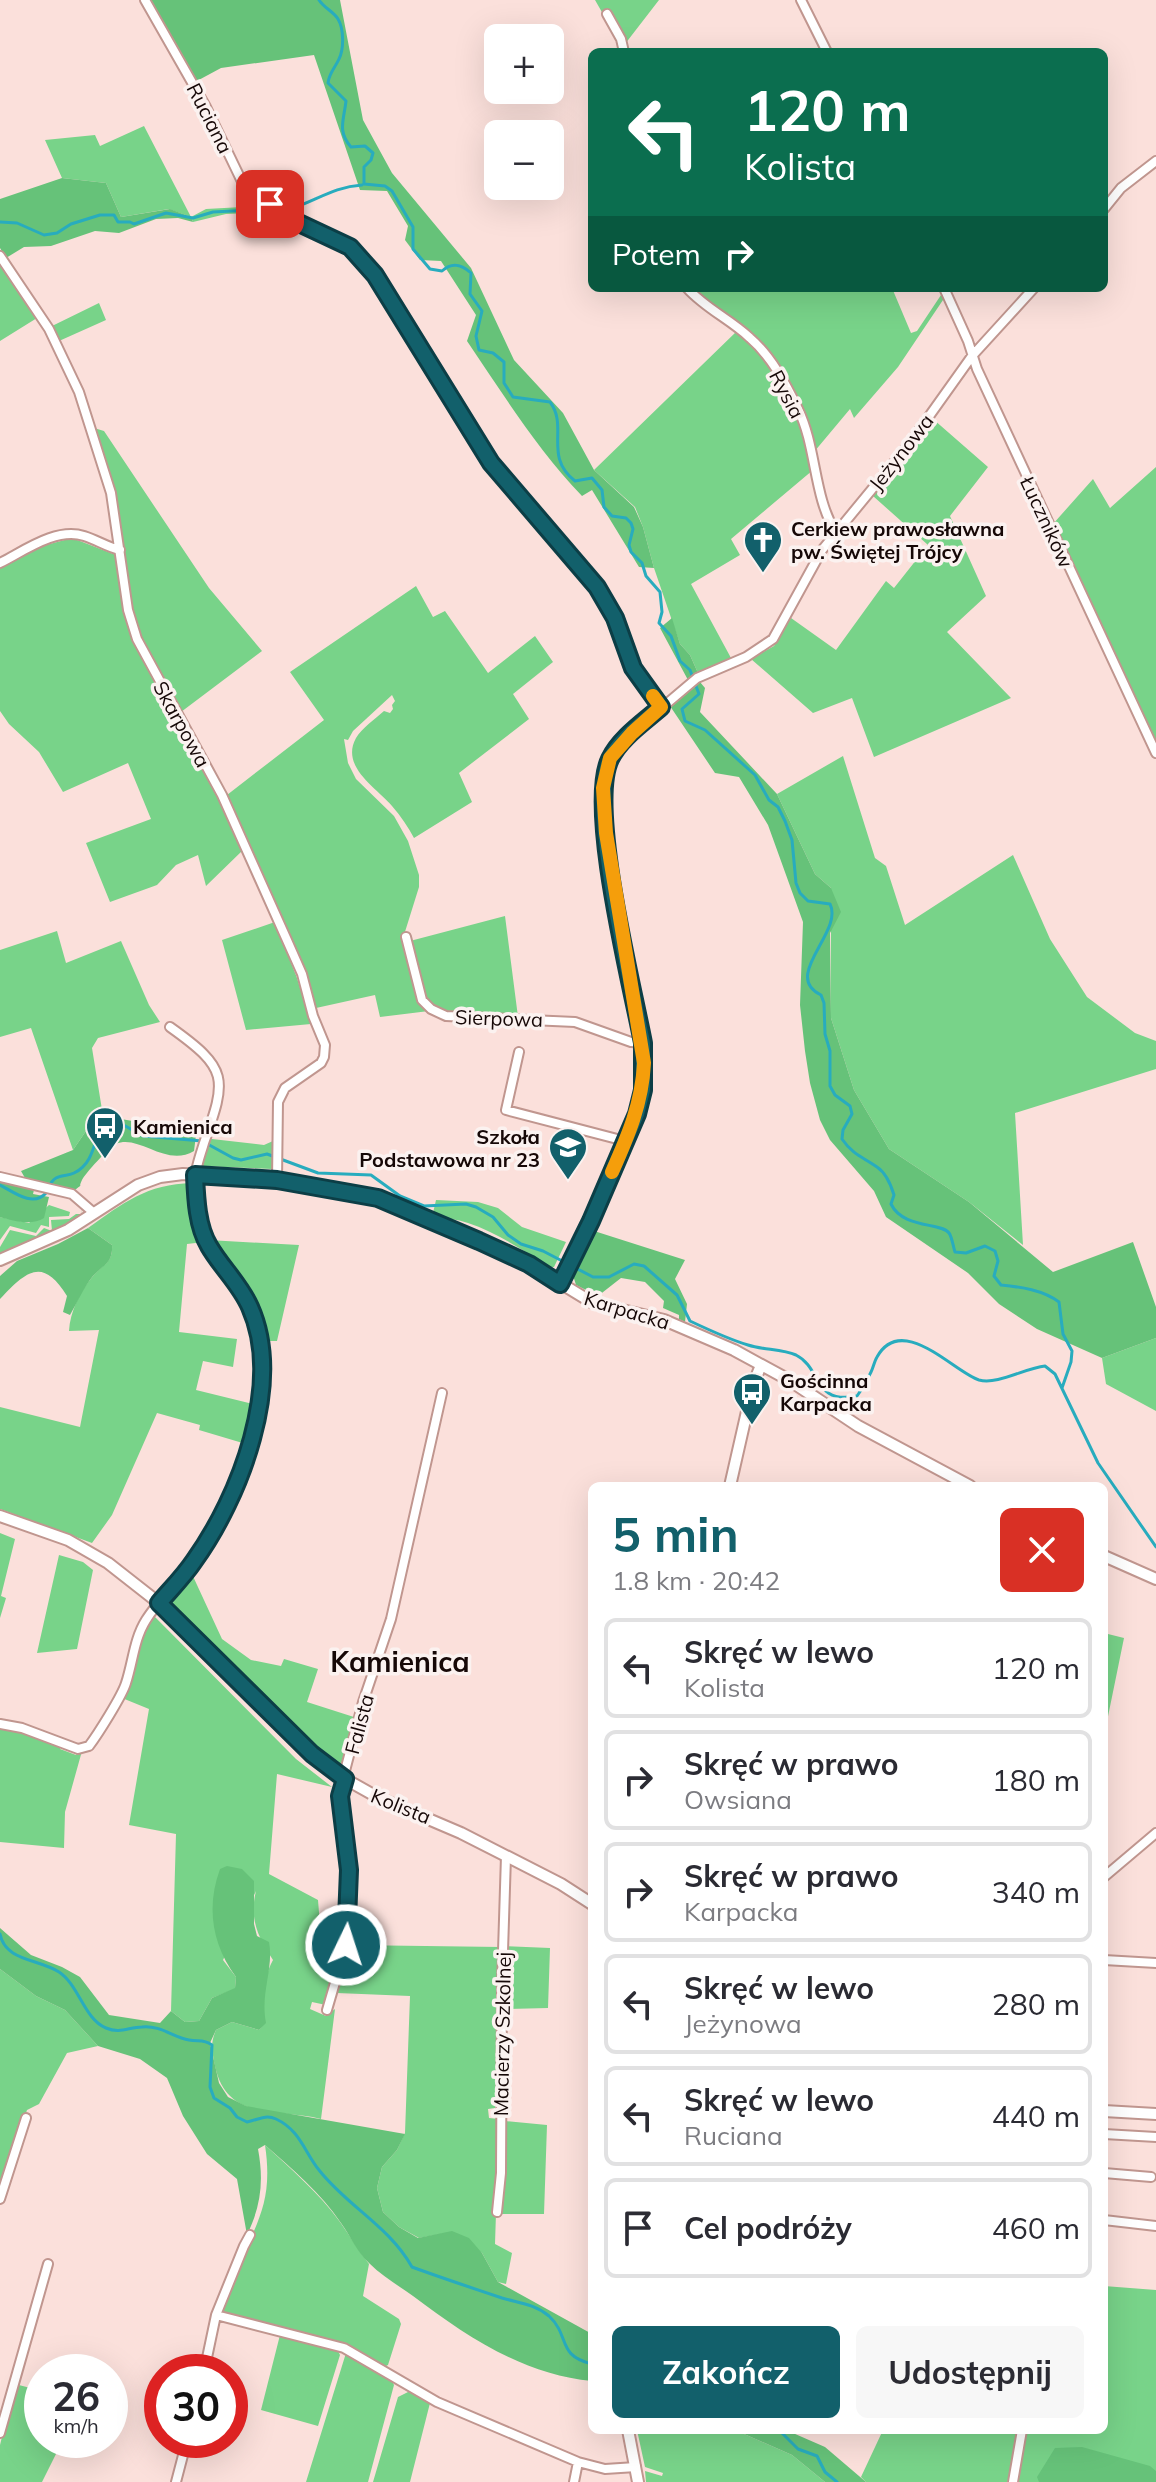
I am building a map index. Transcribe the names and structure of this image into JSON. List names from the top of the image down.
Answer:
{
  "streets": {
    "street": [
      "Ruciana",
      "Rysia",
      "Jeżynowa",
      "Łuczników",
      "Skarpowa",
      "Sierpowa",
      "Karpacka",
      "Falista",
      "Kolista",
      "Macierzy Szkolnej"
    ]
  },
  "crossings": [
    ["Ruciana", "Jeżynowa"],
    ["Rysia", "Jeżynowa"],
    ["Jeżynowa", "Łuczników"],
    ["Jeżynowa", "Sierpowa"],
    ["Jeżynowa", "Karpacka"],
    ["Skarpowa", "Karpacka"],
    ["Falista", "Kolista"],
    ["Kolista", "Macierzy Szkolnej"]
  ],
  "districts": ["Kamienica"],
  "places": {
    "church": ["Cerkiew prawosławna pw. Świętej Trójcy"],
    "bus stop": ["Kamienica", "Gościnna Karpacka"],
    "school or university": ["Szkoła Podstawowa nr 23"]
  },
  "page": {
    "map_buttons": ["+", "−"],
    "turn": ["120 m", "Kolista"],
    "then": "Potem",
    "heading": ["5 min", "1.8 km · 20:42"],
    "list": [
      {
        "name": "Skręć w lewo",
        "note": "Kolista",
        "value": "120 m"
      },
      {
        "name": "Skręć w prawo",
        "note": "Owsiana",
        "value": "180 m"
      },
      {
        "name": "Skręć w prawo",
        "note": "Karpacka",
        "value": "340 m"
      },
      {
        "name": "Skręć w lewo",
        "note": "Jeżynowa",
        "value": "280 m"
      },
      {
        "name": "Skręć w lewo",
        "note": "Ruciana",
        "value": "440 m"
      },
      {
        "name": "Cel podróży",
        "value": "460 m"
      }
    ],
    "buttons": ["Zakończ", "Udostępnij"],
    "speed": "26 km/h",
    "limit": "30"
  }
}
